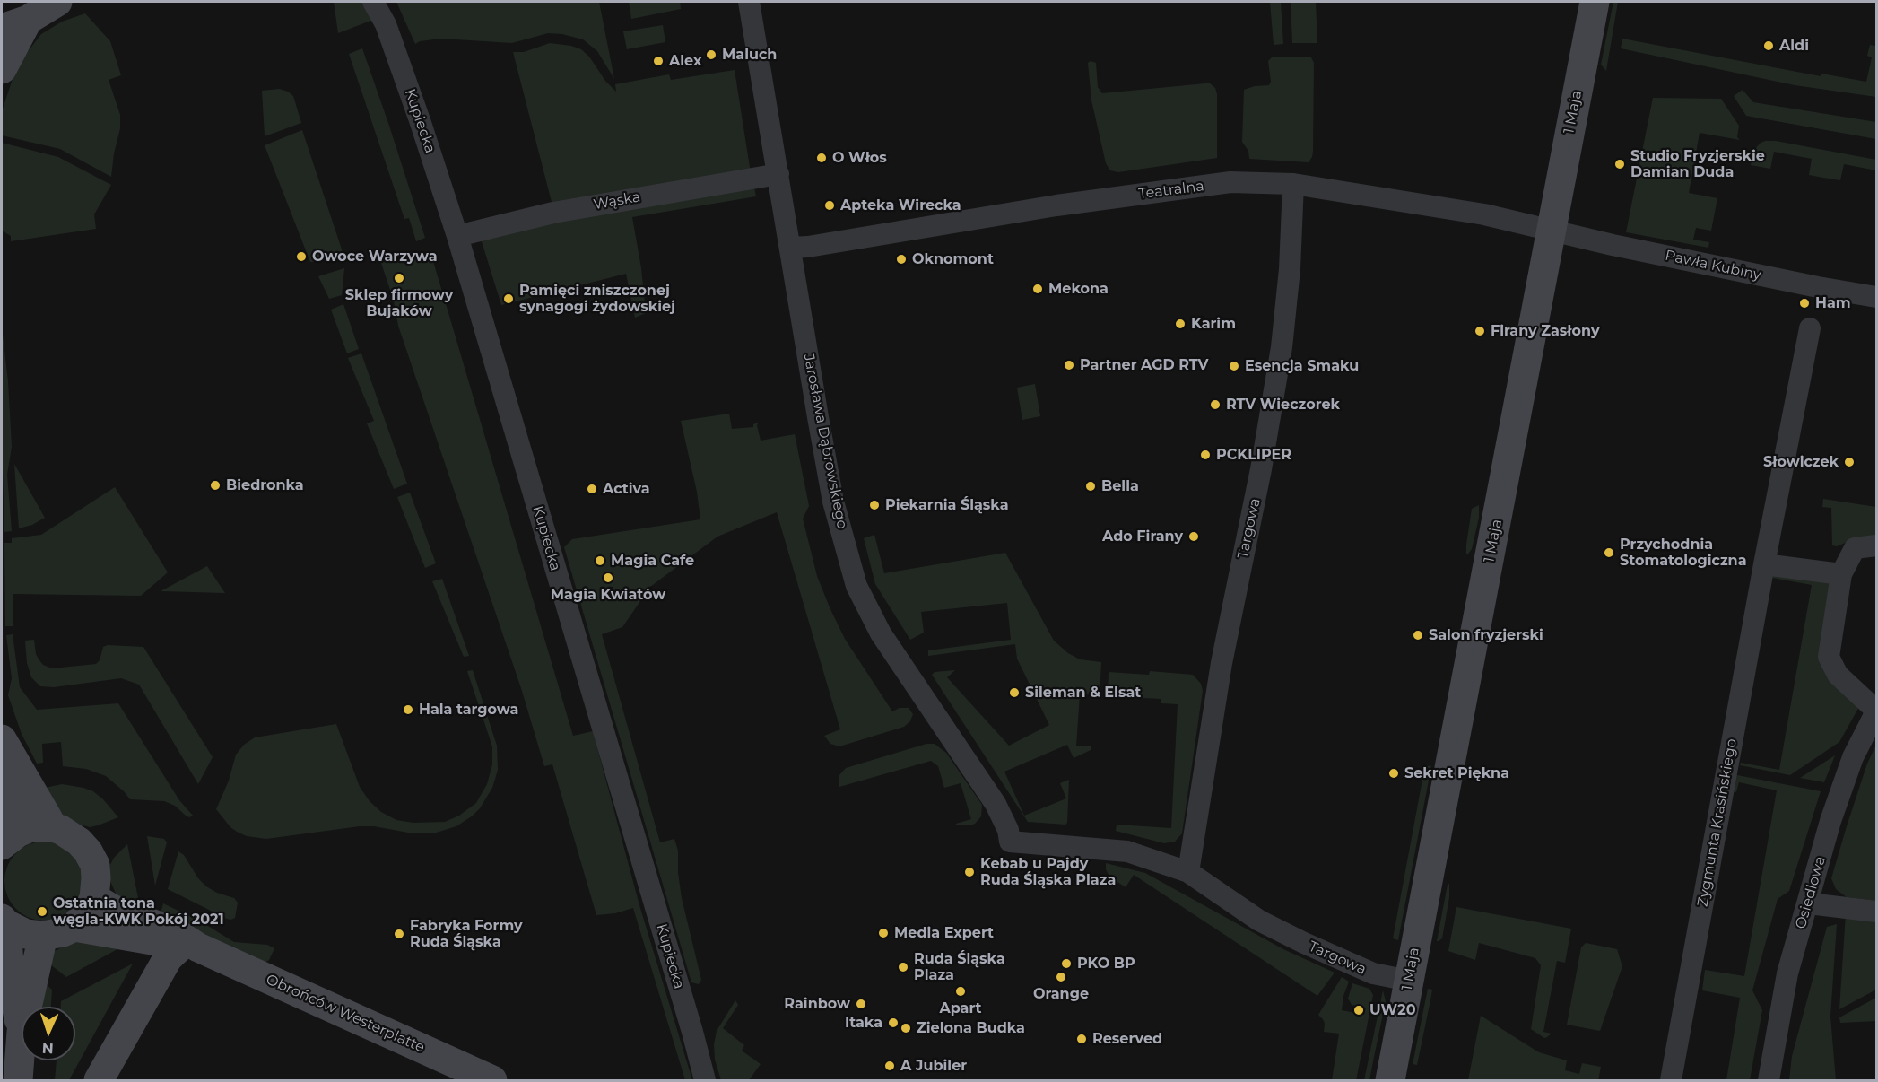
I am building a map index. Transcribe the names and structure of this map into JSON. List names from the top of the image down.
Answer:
{
  "streets": {
    "street": [
      "1 Maja",
      "Kupiecka",
      "Teatralna",
      "Wąska",
      "Pawła Kubiny",
      "Jarosława Dąbrowskiego",
      "Targowa",
      "Zygmunta Krasińskiego",
      "Osiedlowa",
      "Obrońców Westerplatte"
    ]
  },
  "crossings": [
    ["1 Maja", "Teatralna"],
    ["1 Maja", "Pawła Kubiny"],
    ["1 Maja", "Targowa"],
    ["Kupiecka", "Wąska"],
    ["Teatralna", "Pawła Kubiny"],
    ["Teatralna", "Jarosława Dąbrowskiego"],
    ["Teatralna", "Targowa"],
    ["Wąska", "Jarosława Dąbrowskiego"],
    ["Jarosława Dąbrowskiego", "Targowa"]
  ],
  "places": [
    "Aldi",
    "Maluch",
    "Alex",
    "O Włos",
    "Studio Fryzjerskie Damian Duda",
    "Apteka Wirecka",
    "Owoce Warzywa",
    "Oknomont",
    "Sklep firmowy Bujaków",
    "Mekona",
    "Pamięci zniszczonej synagogi żydowskiej",
    "Ham",
    "Karim",
    "Firany Zasłony",
    "Partner AGD RTV",
    "Esencja Smaku",
    "RTV Wieczorek",
    "PCKLIPER",
    "Słowiczek",
    "Biedronka",
    "Bella",
    "Activa",
    "Piekarnia Śląska",
    "Ado Firany",
    "Przychodnia Stomatologiczna",
    "Magia Cafe",
    "Magia Kwiatów",
    "Salon fryzjerski",
    "Sileman & Elsat",
    "Hala targowa",
    "Sekret Piękna",
    "Kebab u Pajdy Ruda Śląska Plaza",
    "Ostatnia tona węgla-KWK Pokój 2021",
    "Media Expert",
    "Fabryka Formy Ruda Śląska",
    "PKO BP",
    "Ruda Śląska Plaza",
    "Orange",
    "Apart",
    "Rainbow",
    "UW20",
    "Itaka",
    "Zielona Budka",
    "Reserved",
    "A Jubiler"
  ],
  "north": "bottom"
}
